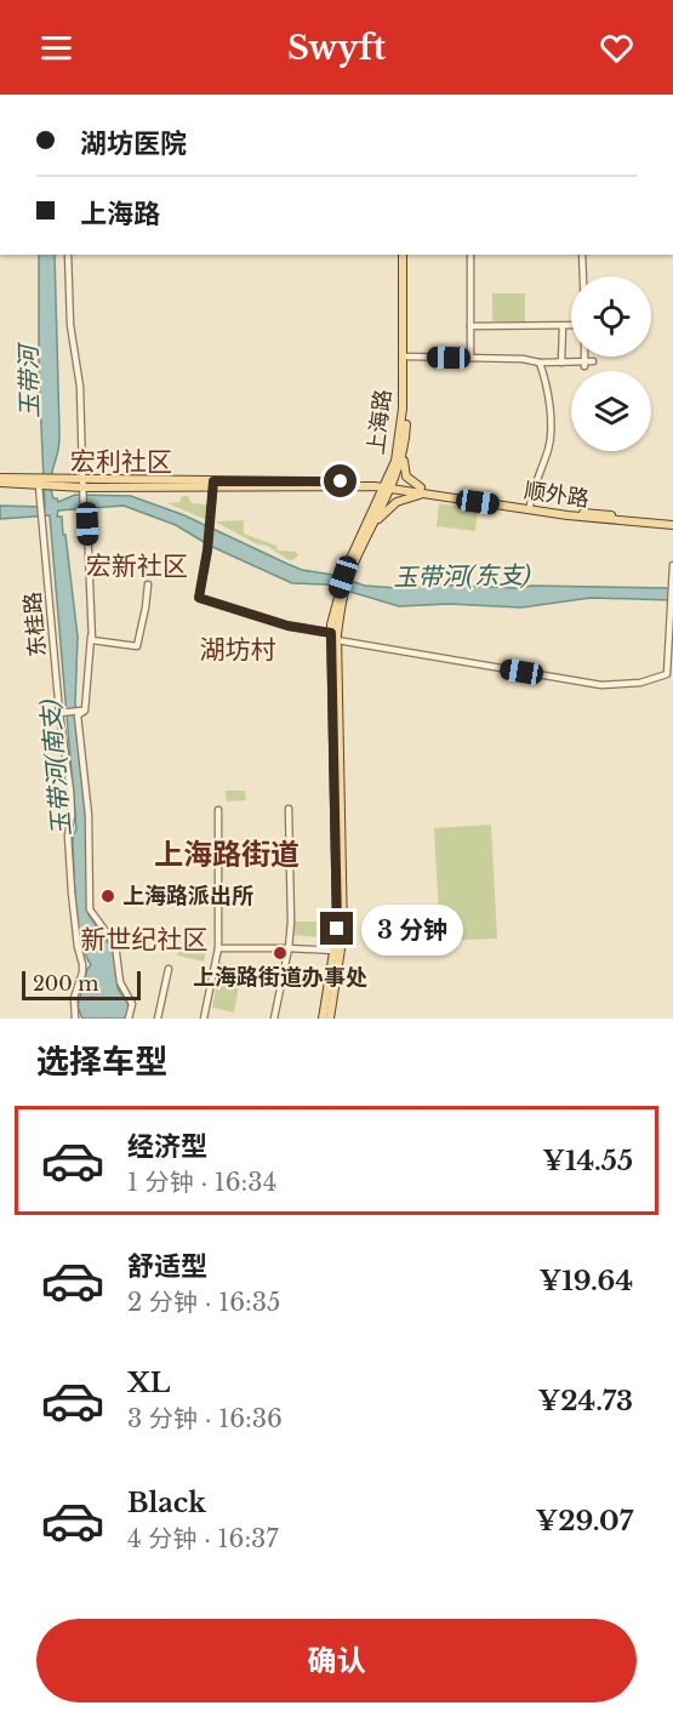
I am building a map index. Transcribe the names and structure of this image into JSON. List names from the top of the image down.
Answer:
{
  "streets": {
    "main road": ["上海路", "顺外路"],
    "street": ["东桂路"]
  },
  "crossings": [
    ["上海路", "顺外路"],
    ["顺外路", "东桂路"]
  ],
  "districts": [
    "宏利社区",
    "宏新社区",
    "湖坊村",
    "上海路街道",
    "新世纪社区"
  ],
  "water": ["玉带河", "玉带河(东支)", "玉带河(南支)"],
  "places": ["上海路派出所", "上海路街道办事处"],
  "scale_bar": "200 m",
  "page": {
    "header": "Swyft",
    "banner": ["湖坊医院", "上海路"],
    "bubble": "3 分钟",
    "scale": "200 m",
    "heading": "选择车型",
    "list": [
      {
        "name": "经济型",
        "note": "1 分钟 · 16:34",
        "value": "¥14.55"
      },
      {
        "name": "舒适型",
        "note": "2 分钟 · 16:35",
        "value": "¥19.64"
      },
      {
        "name": "XL",
        "note": "3 分钟 · 16:36",
        "value": "¥24.73"
      },
      {
        "name": "Black",
        "note": "4 分钟 · 16:37",
        "value": "¥29.07"
      }
    ],
    "buttons": "确认"
  }
}
